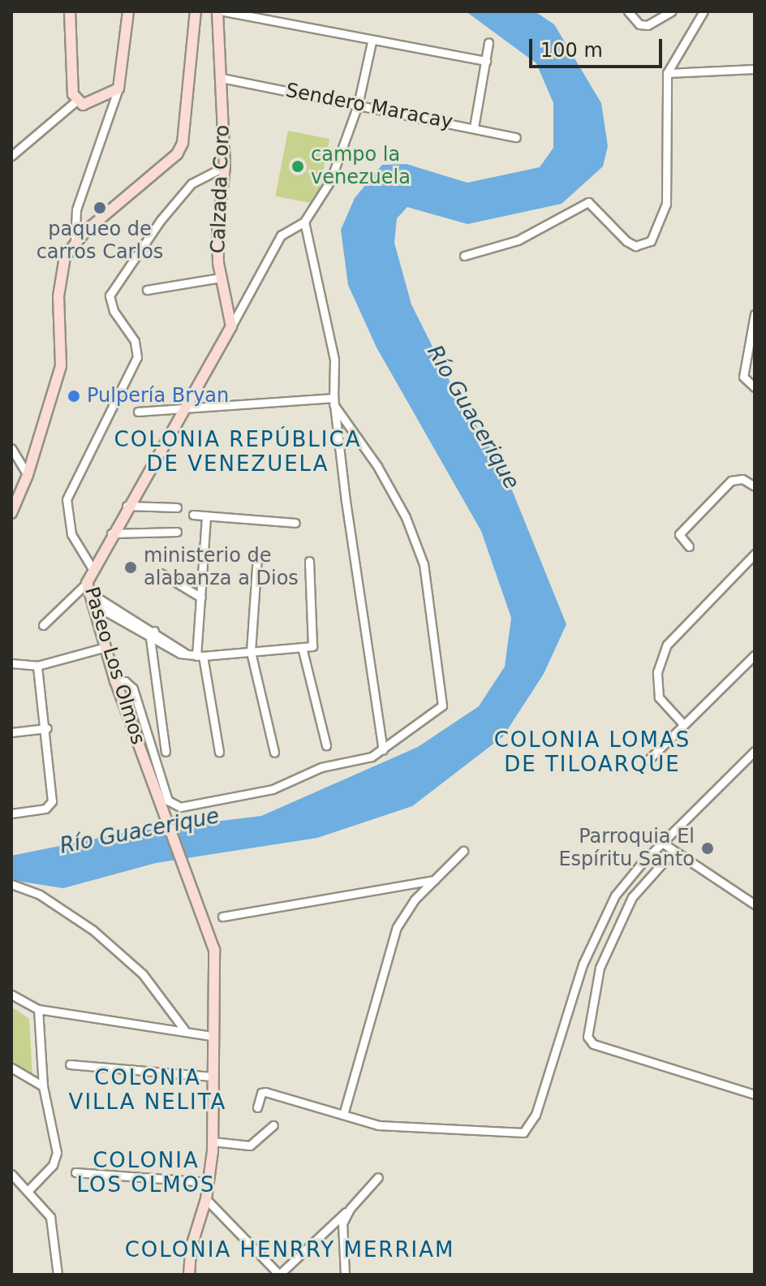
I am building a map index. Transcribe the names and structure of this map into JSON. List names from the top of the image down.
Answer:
{
  "streets": {
    "street": ["Sendero Maracay", "Calzada Coro", "Paseo Los Olmos"]
  },
  "crossings": [
    ["Sendero Maracay", "Calzada Coro"],
    ["Sendero Maracay", "Paseo Los Olmos"],
    ["Calzada Coro", "Paseo Los Olmos"]
  ],
  "districts": [
    "COLONIA REPÚBLICA DE VENEZUELA",
    "COLONIA LOMAS DE TILOARQUE",
    "COLONIA VILLA NELITA",
    "COLONIA LOS OLMOS",
    "COLONIA HENRRY MERRIAM"
  ],
  "water": ["Río Guacerique"],
  "places": [
    "campo la venezuela",
    "paqueo de carros Carlos",
    "Pulpería Bryan",
    "ministerio de alabanza a Dios",
    "Parroquia El Espíritu Santo"
  ],
  "scale_bar": "100 m"
}
